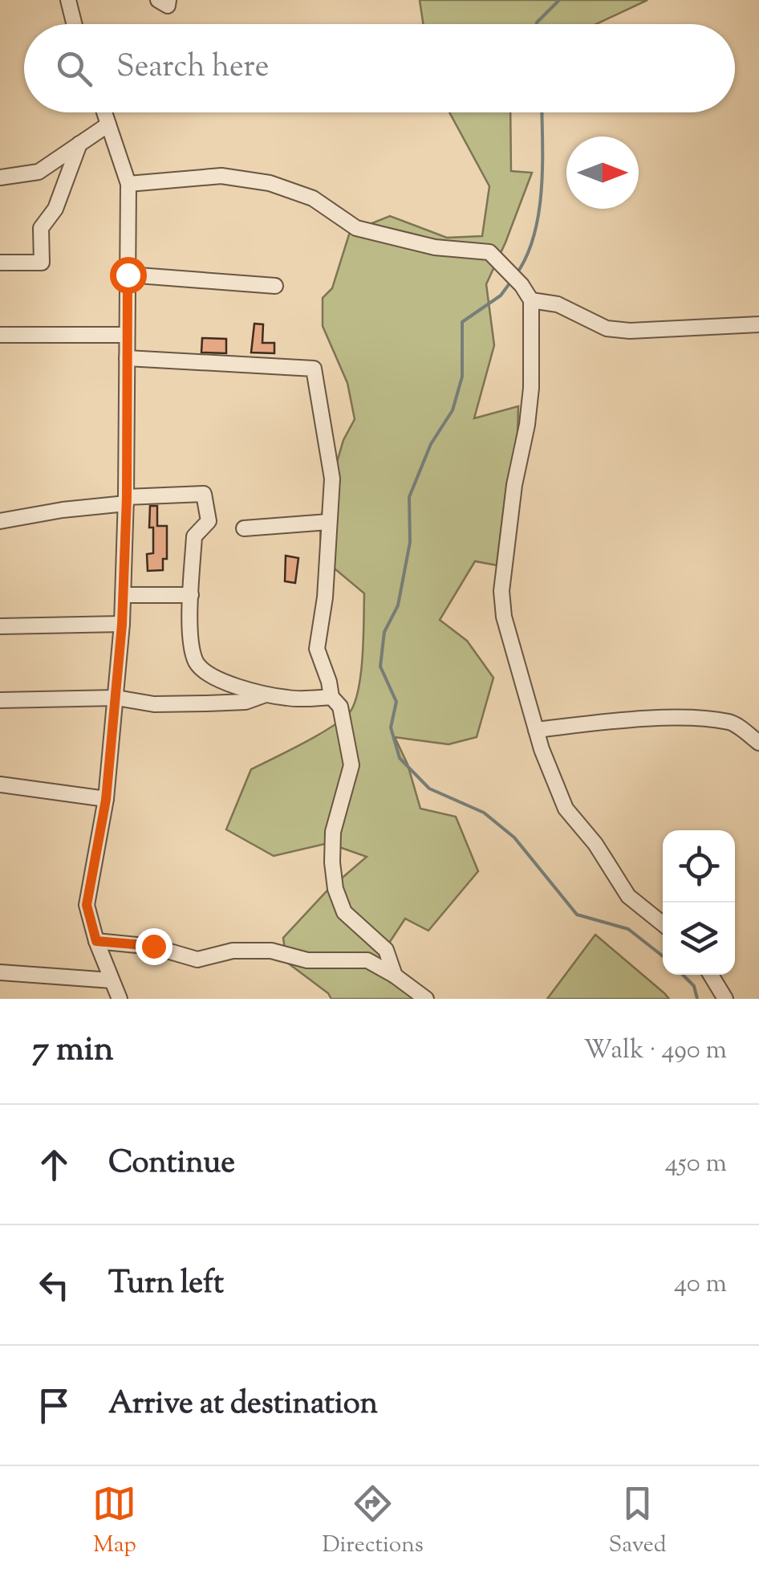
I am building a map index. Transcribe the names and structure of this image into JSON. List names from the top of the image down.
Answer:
{
  "north": "right",
  "page": {
    "search": "Search here",
    "heading": ["7 min", "Walk · 490 m"],
    "list": [
      ["Continue", "450 m"],
      ["Turn left", "40 m"],
      "Arrive at destination"
    ],
    "nav": ["Map", "Directions", "Saved"]
  }
}
